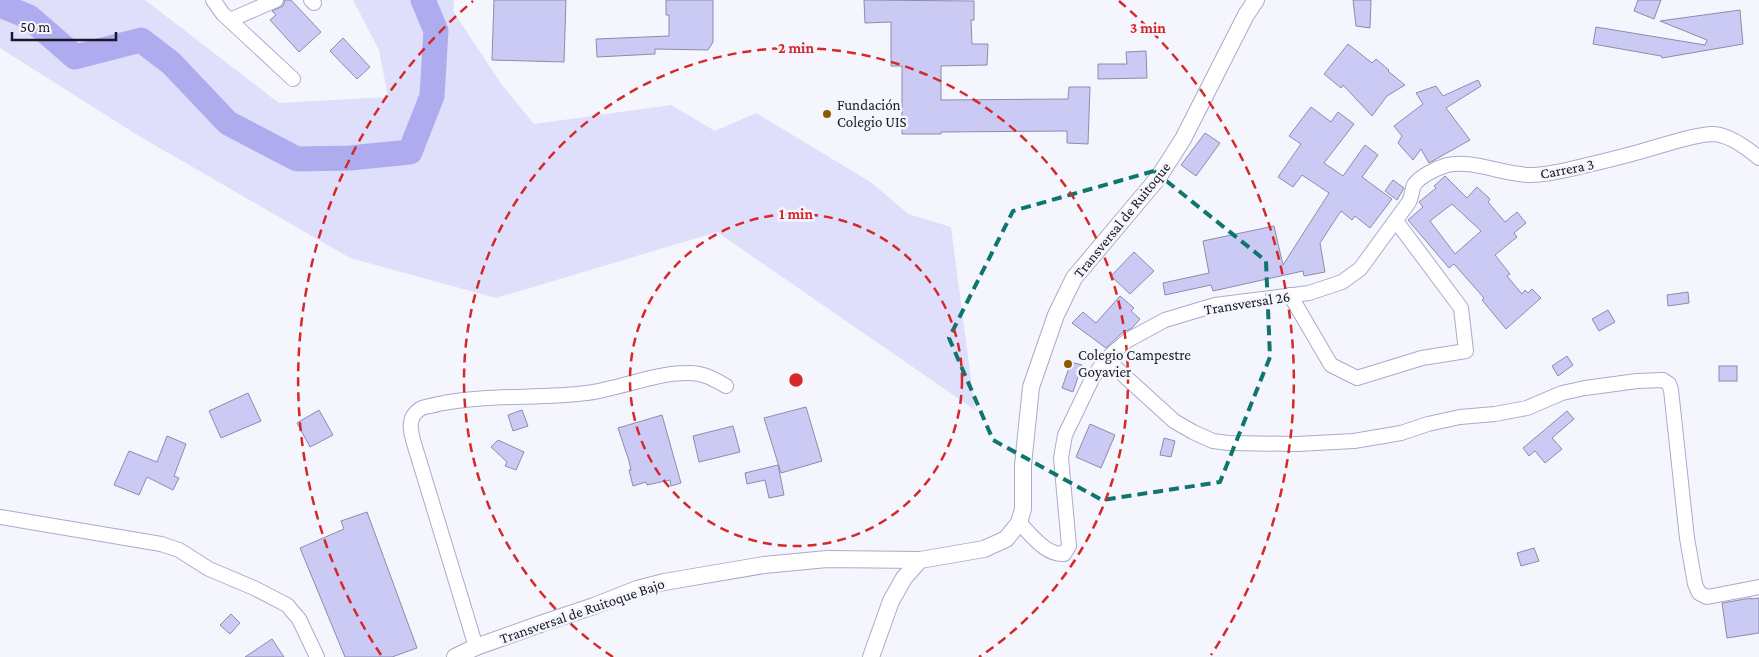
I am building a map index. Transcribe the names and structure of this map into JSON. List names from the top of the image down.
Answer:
{
  "streets": {
    "street": [
      "Carrera 3",
      "Transversal de Ruitoque",
      "Transversal 26",
      "Transversal de Ruitoque Bajo"
    ]
  },
  "crossings": [
    ["Carrera 3", "Transversal 26"],
    ["Transversal de Ruitoque", "Transversal 26"]
  ],
  "places": ["Fundación Colegio UIS", "Colegio Campestre Goyavier"],
  "scale_bar": "50 m",
  "rings": ["3 min", "2 min", "1 min"]
}
